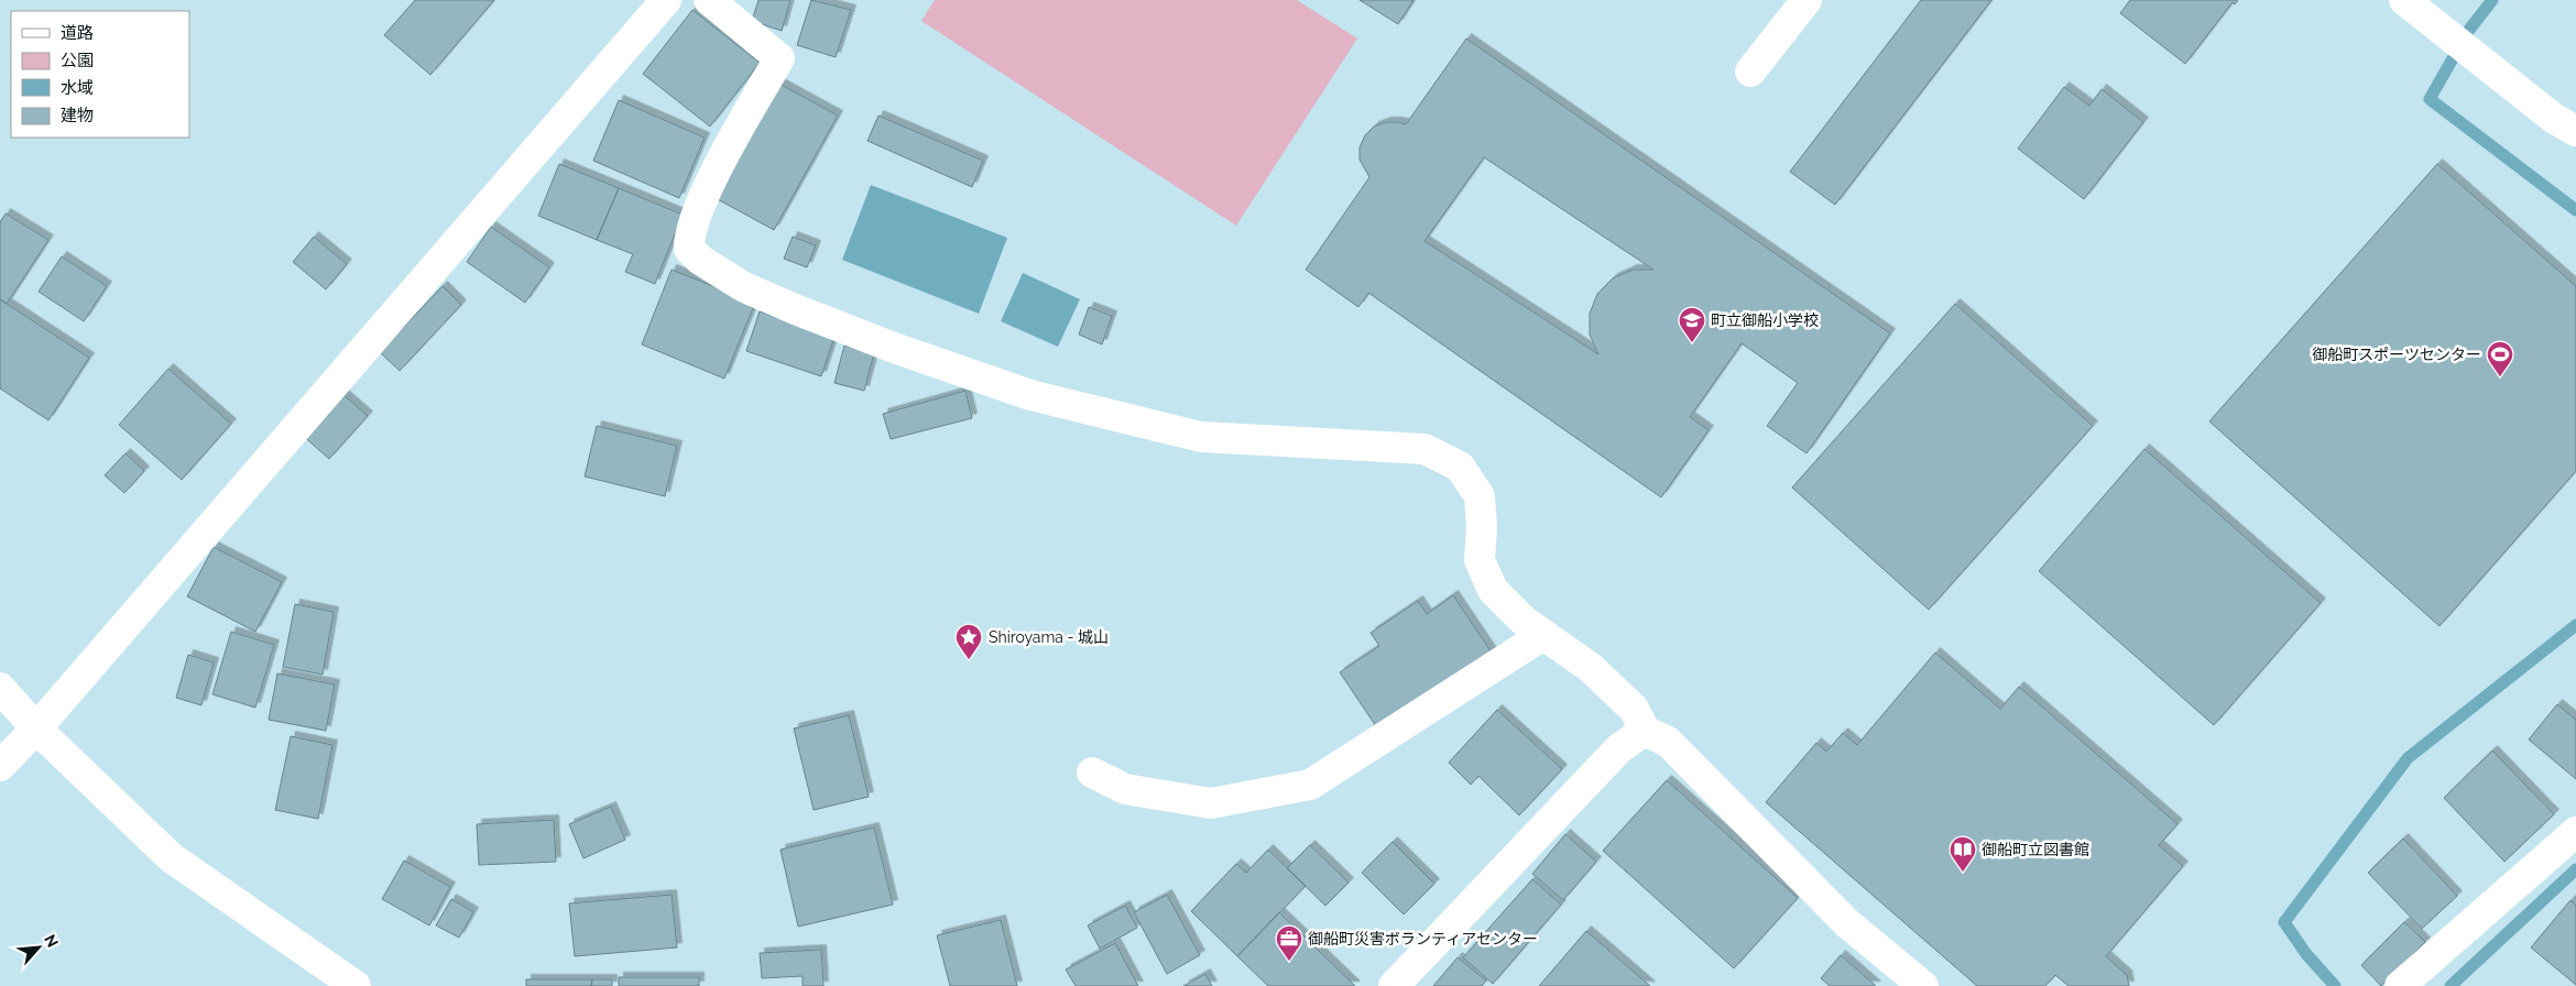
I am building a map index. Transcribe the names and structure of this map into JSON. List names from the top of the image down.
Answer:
{
  "places": {
    "school or university": ["町立御船小学校"],
    "sports": ["御船町スポーツセンター"],
    "place": ["Shiroyama - 城山"],
    "library": ["御船町立図書館"],
    "office": ["御船町災害ボランティアセンター"]
  },
  "legend": [
    "道路",
    "公園",
    "水域",
    "建物"
  ],
  "north": "top right"
}
